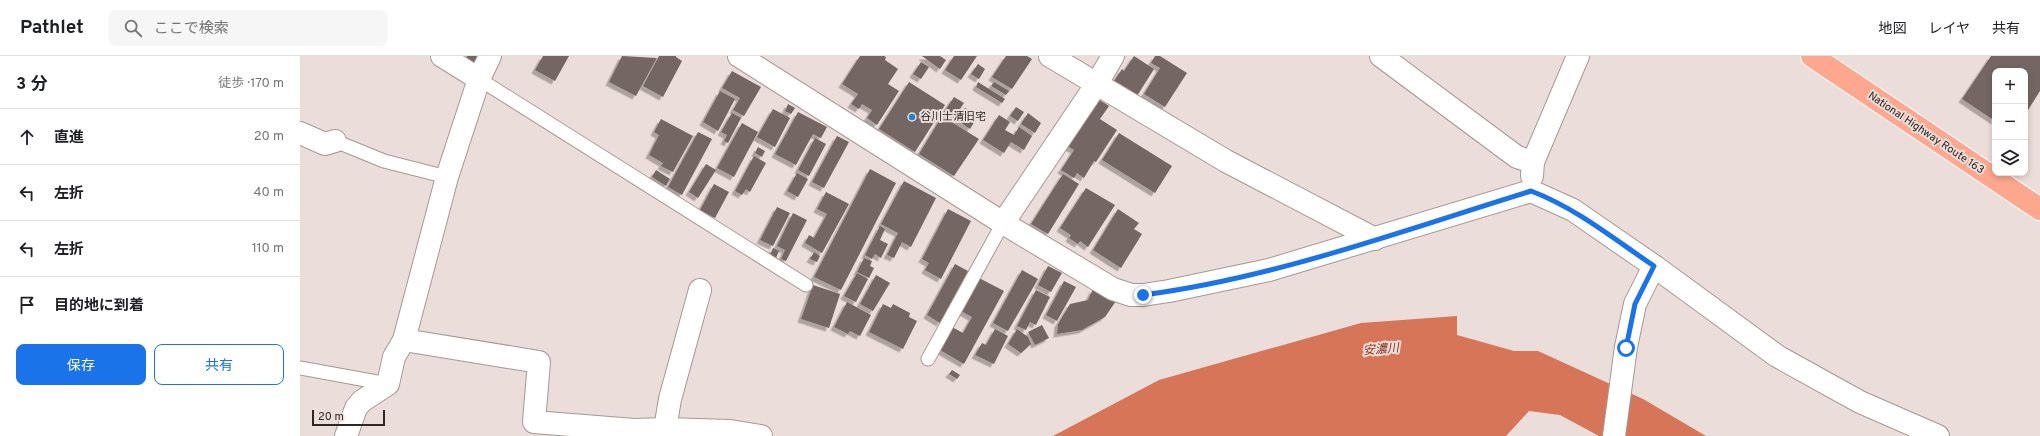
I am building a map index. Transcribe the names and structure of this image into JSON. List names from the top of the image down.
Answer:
{
  "streets": {
    "highway": ["National Highway Route 163"]
  },
  "water": ["安濃川"],
  "places": ["谷川士清旧宅"],
  "scale_bar": "20 m",
  "page": {
    "header": "Pathlet",
    "search": "ここで検索",
    "nav": ["地図", "レイヤ", "共有"],
    "heading": ["3 分", "徒歩 · 170 m"],
    "map_buttons": ["+", "−"],
    "list": [
      ["直進", "20 m"],
      ["左折", "40 m"],
      ["左折", "110 m"],
      "目的地に到着"
    ],
    "buttons": ["保存", "共有"],
    "scale": "20 m"
  }
}
